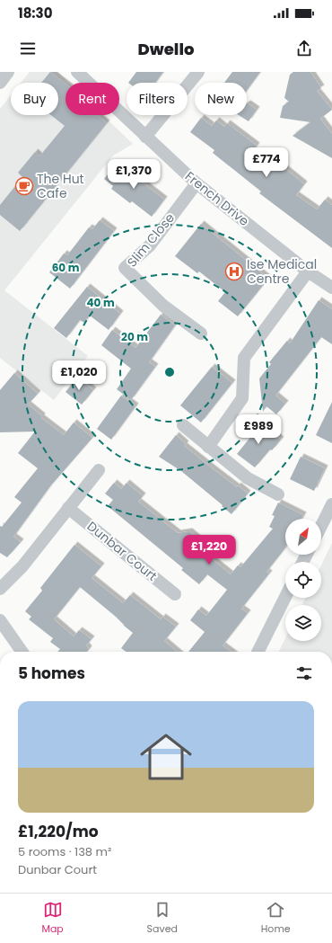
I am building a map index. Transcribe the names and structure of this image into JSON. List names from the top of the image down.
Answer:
{
  "streets": {
    "street": ["French Drive", "Slim Close", "Dunbar Court"]
  },
  "crossings": [
    ["French Drive", "Slim Close"]
  ],
  "places": {
    "cafe": ["The Hut Cafe"],
    "hospital": ["Ise Medical Centre"]
  },
  "north": "top right",
  "page": {
    "status": "18:30",
    "header": "Dwello",
    "chip": [
      "Buy",
      "Rent",
      "Filters",
      "New"
    ],
    "price": [
      "£774",
      "£1,370",
      "£1,020",
      "£989",
      "£1,220"
    ],
    "heading": "5 homes",
    "list": [
      {
        "name": "£1,220/mo",
        "note": "5 rooms · 138 m² · Dunbar Court"
      }
    ],
    "tabs": ["Map", "Saved", "Home"]
  },
  "rings": ["60 m", "40 m", "20 m"]
}
